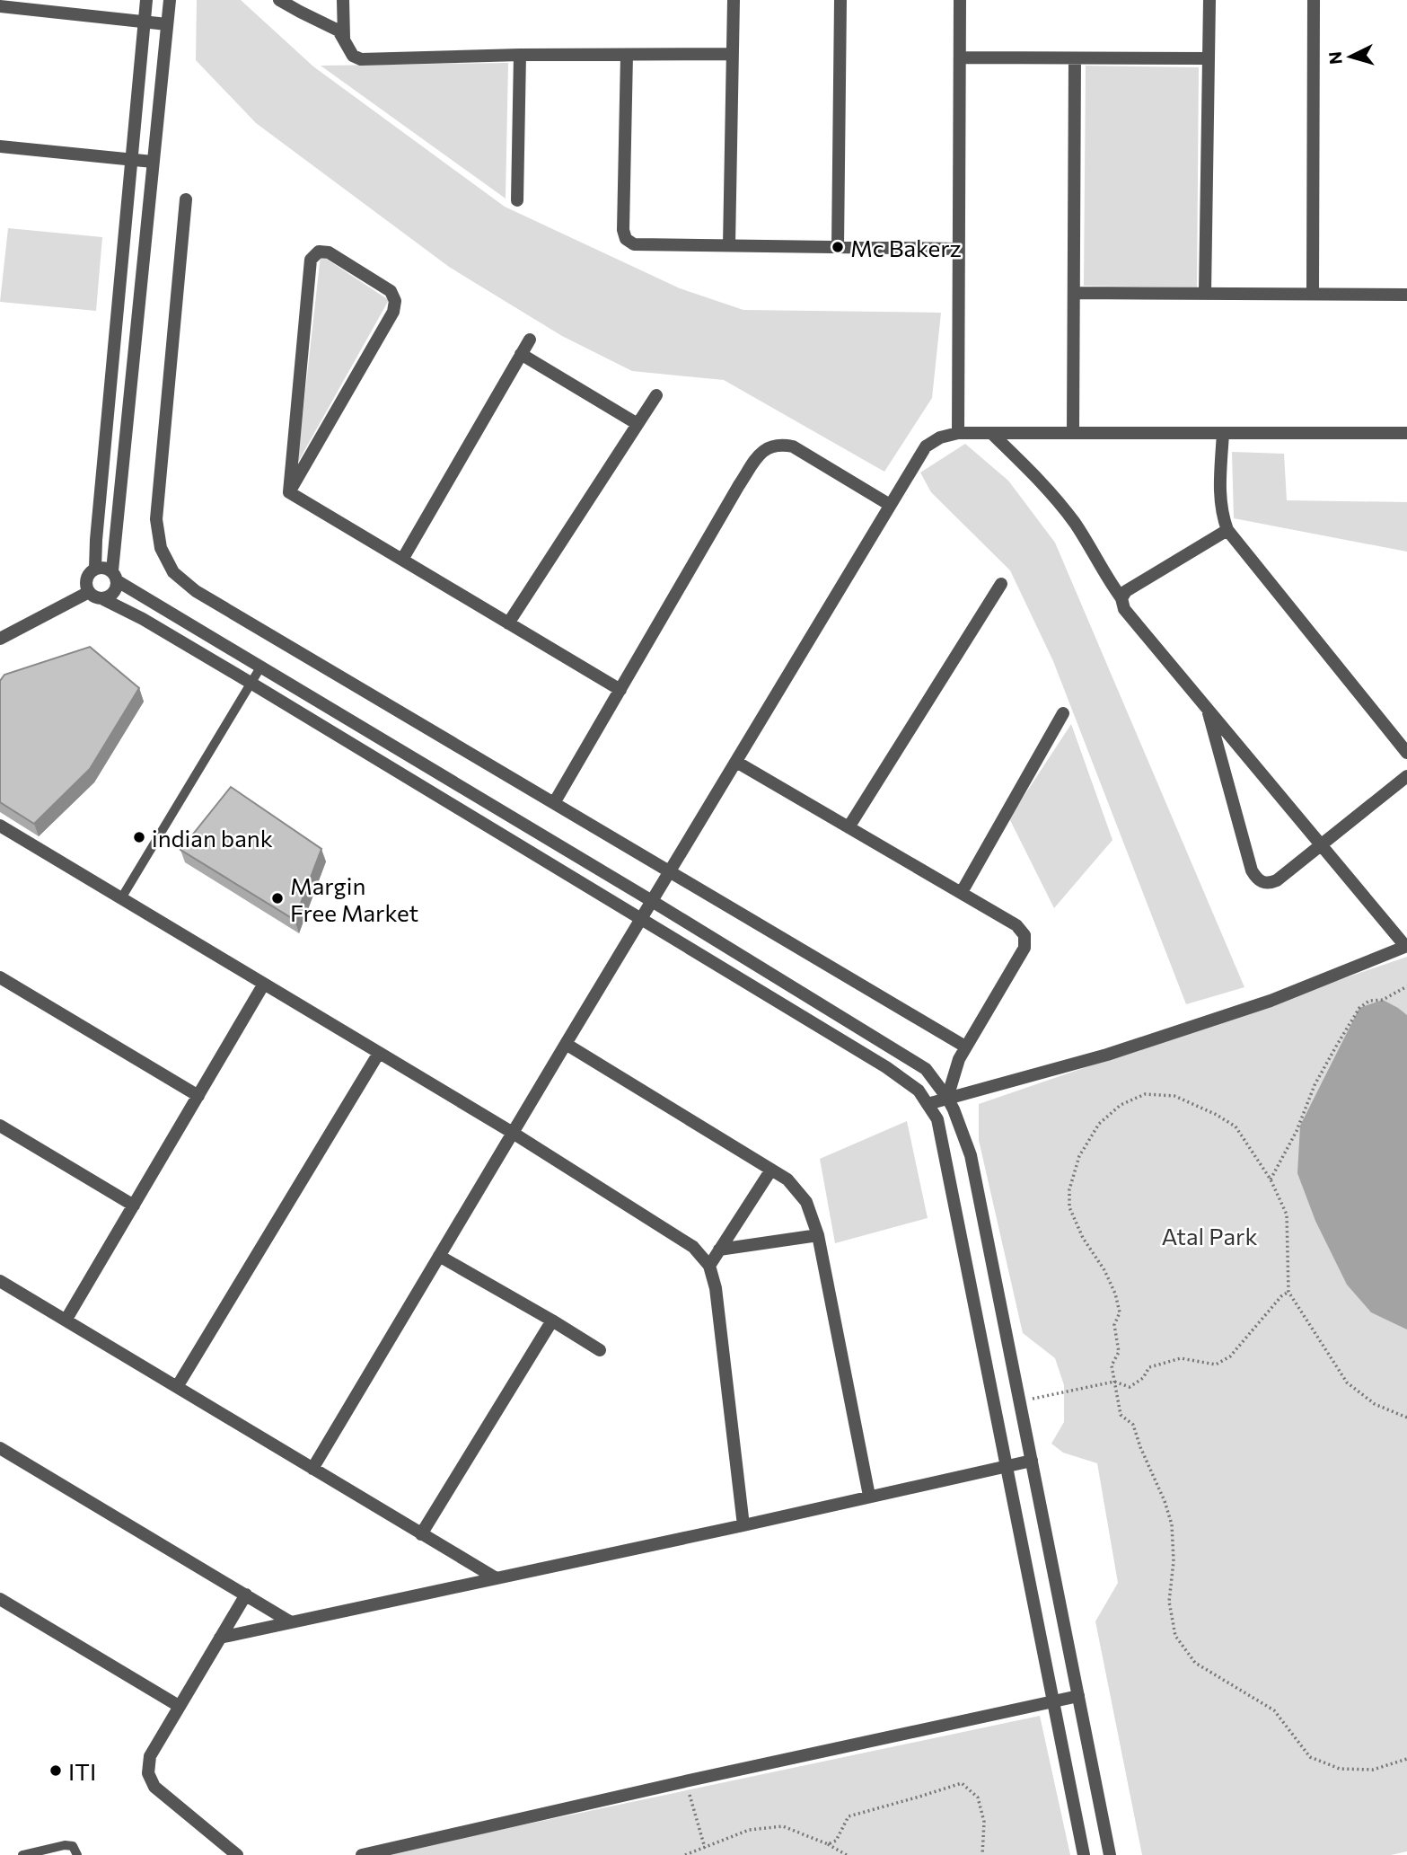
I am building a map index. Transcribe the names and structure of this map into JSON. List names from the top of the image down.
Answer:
{
  "parks": ["Atal Park"],
  "places": [
    "Mc Bakerz",
    "indian bank",
    "Margin Free Market",
    "ITI"
  ],
  "north": "left"
}
